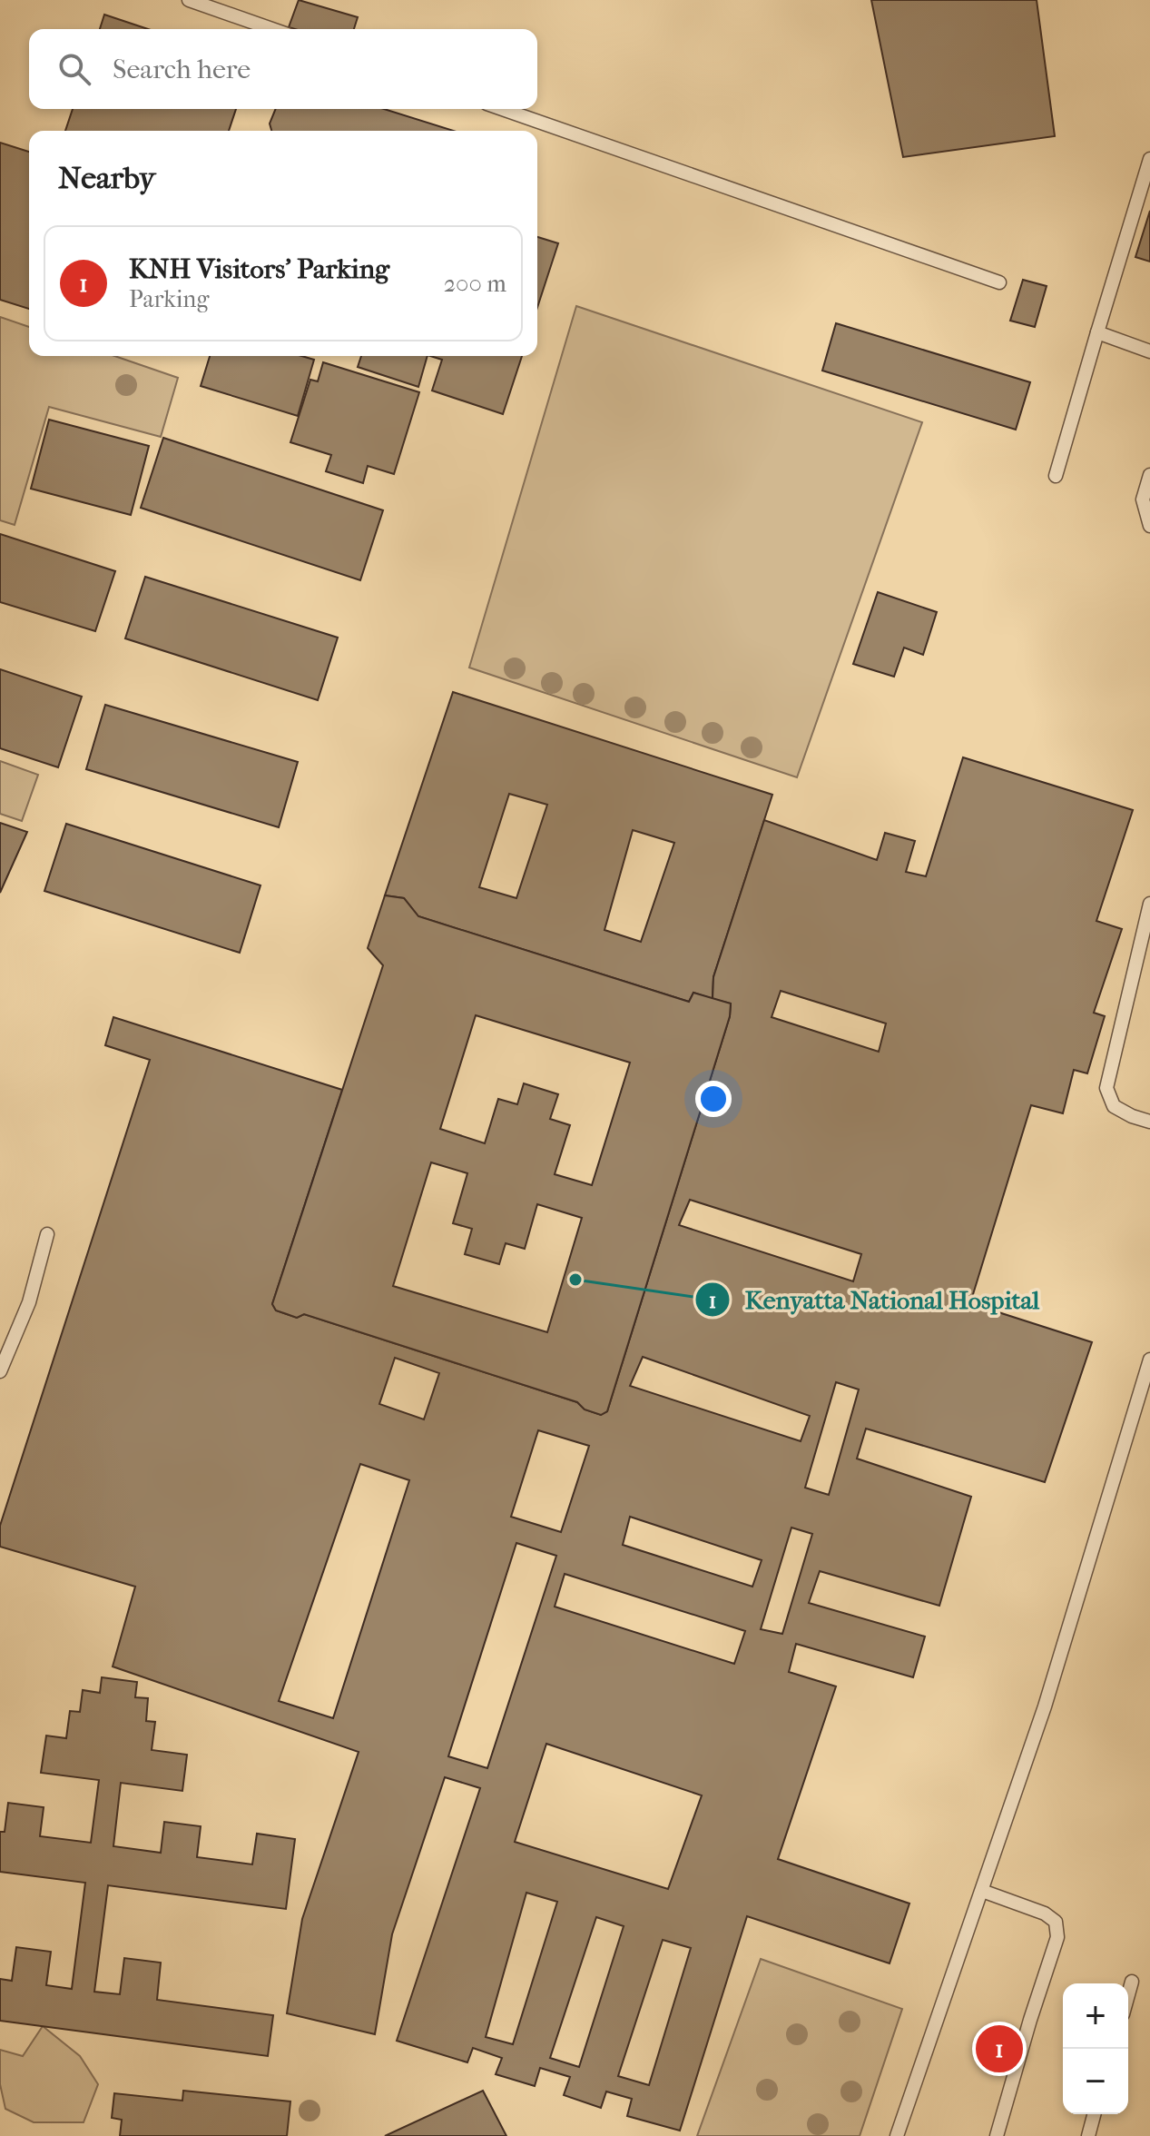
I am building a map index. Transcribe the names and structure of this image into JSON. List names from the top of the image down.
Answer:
{
  "places": ["Kenyatta National Hospital"],
  "page": {
    "search": "Search here",
    "heading": "Nearby",
    "list": [
      {
        "mark": "1",
        "name": "KNH Visitors' Parking",
        "note": "Parking",
        "value": "200 m"
      }
    ],
    "map_buttons": ["+", "−"],
    "pins": "1"
  }
}
